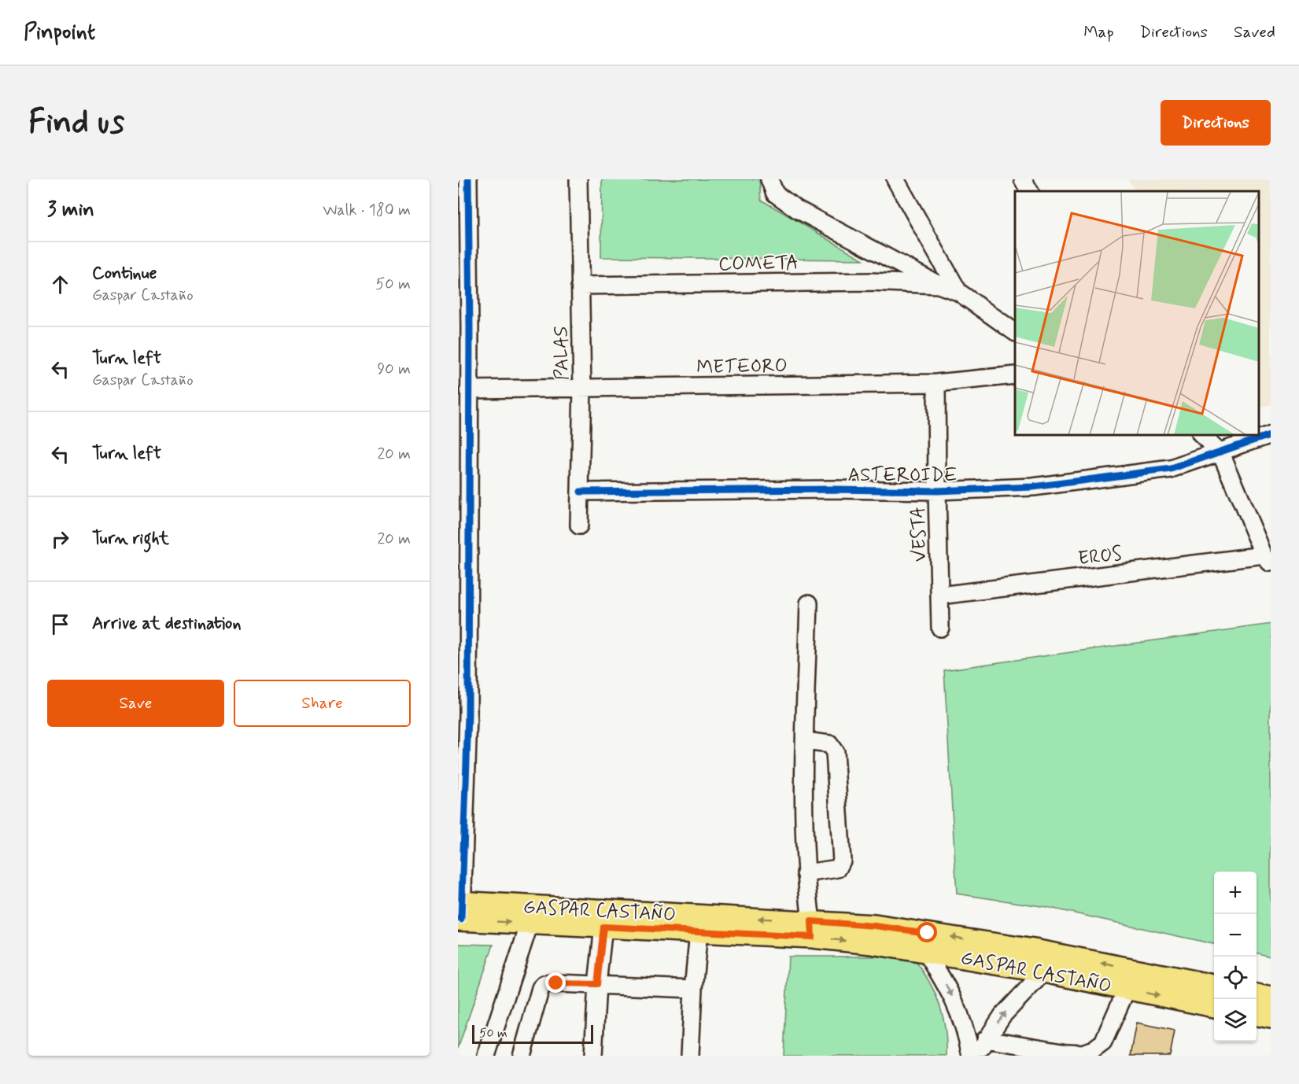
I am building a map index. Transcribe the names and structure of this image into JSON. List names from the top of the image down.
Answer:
{
  "streets": {
    "main road": ["GASPAR CASTAÑO"],
    "street": [
      "COMETA",
      "PALAS",
      "METEORO",
      "ASTEROIDE",
      "VESTA",
      "EROS"
    ]
  },
  "crossings": [
    ["COMETA", "PALAS"],
    ["PALAS", "METEORO"],
    ["PALAS", "ASTEROIDE"],
    ["METEORO", "VESTA"],
    ["ASTEROIDE", "VESTA"],
    ["VESTA", "EROS"]
  ],
  "scale_bar": "50 m",
  "page": {
    "header": "Pinpoint",
    "nav": ["Map", "Directions", "Saved"],
    "buttons": [
      "Directions",
      ["Save", "Share"]
    ],
    "title": "Find us",
    "heading": ["3 min", "Walk · 180 m"],
    "list": [
      ["Continue", "Gaspar Castaño", "50 m"],
      ["Turn left", "Gaspar Castaño", "90 m"],
      ["Turn left", "20 m"],
      ["Turn right", "20 m"],
      "Arrive at destination"
    ],
    "map_buttons": ["+", "−"],
    "scale": "50 m"
  }
}
